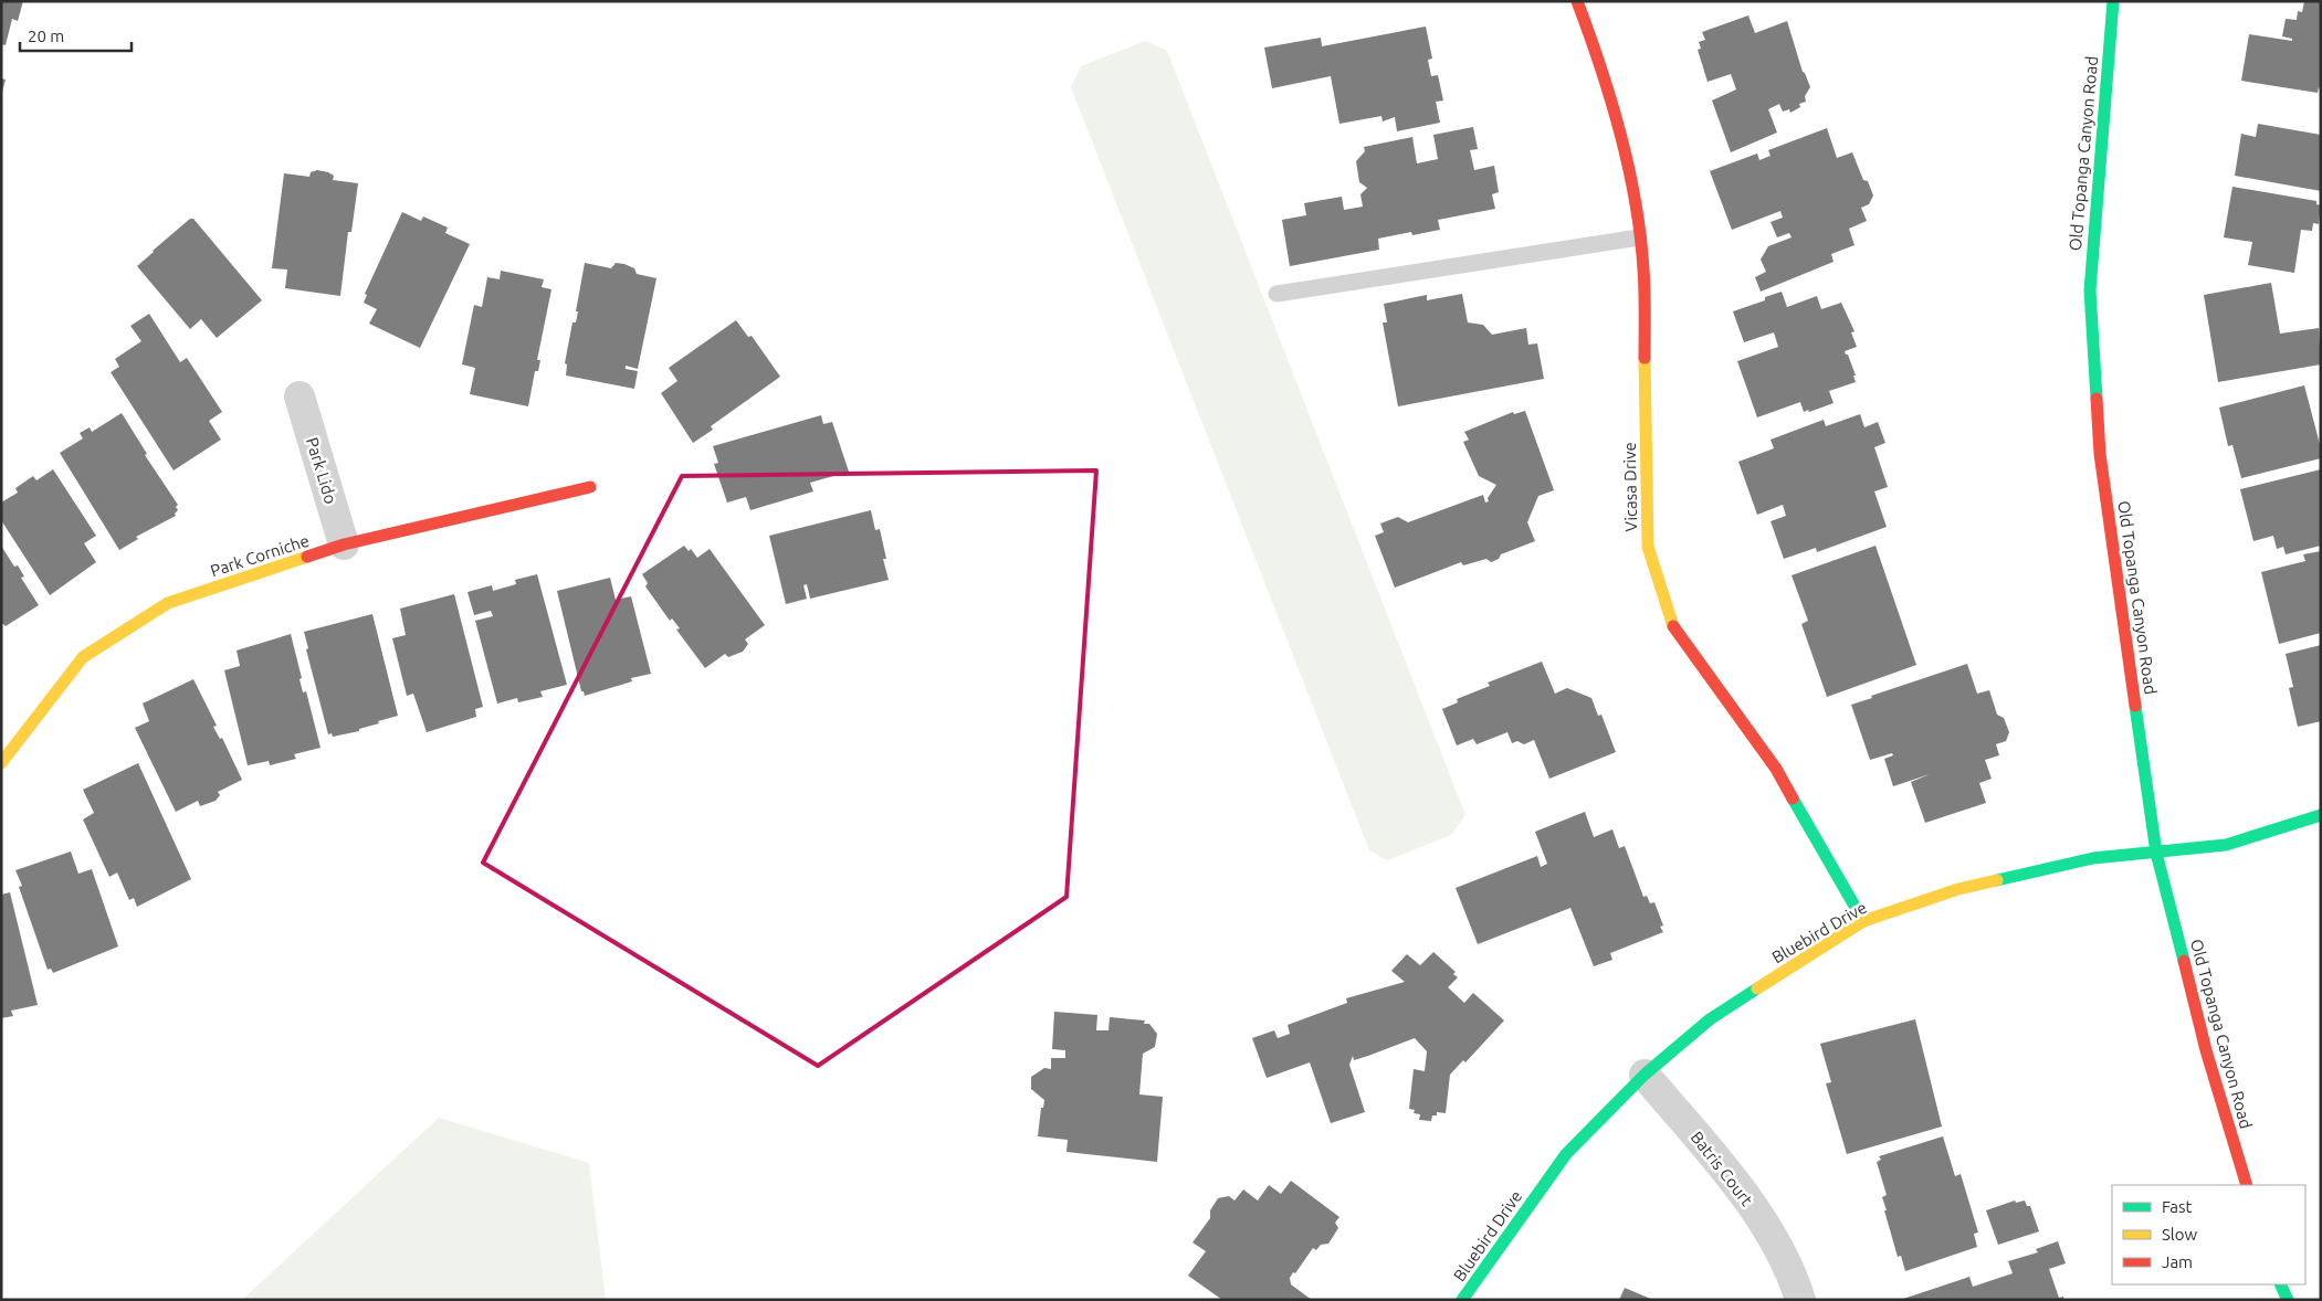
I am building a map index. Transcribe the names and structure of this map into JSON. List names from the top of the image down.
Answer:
{
  "streets": {
    "street": [
      "Old Topanga Canyon Road",
      "Park Lido",
      "Vicasa Drive",
      "Park Corniche",
      "Bluebird Drive",
      "Batris Court"
    ]
  },
  "crossings": [
    ["Old Topanga Canyon Road", "Bluebird Drive"],
    ["Park Lido", "Park Corniche"],
    ["Vicasa Drive", "Bluebird Drive"],
    ["Bluebird Drive", "Batris Court"]
  ],
  "legend": ["Fast", "Slow", "Jam"],
  "scale_bar": "20 m"
}
